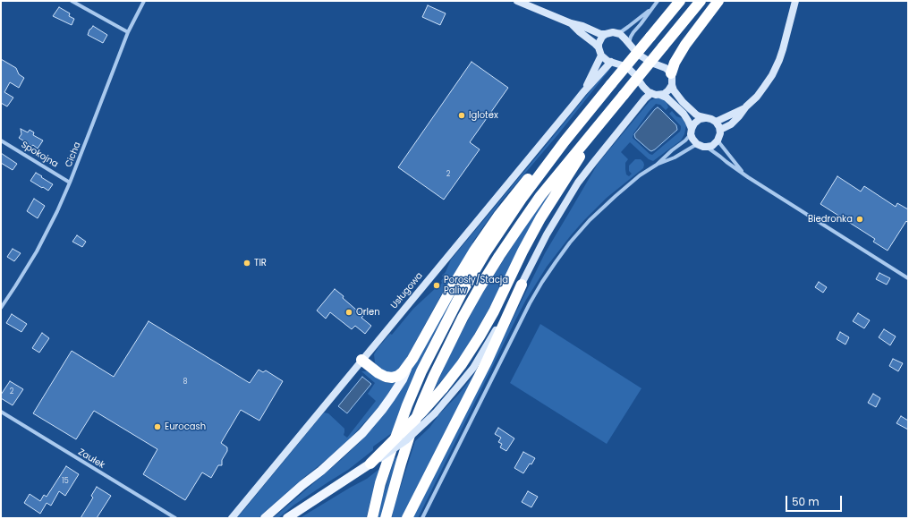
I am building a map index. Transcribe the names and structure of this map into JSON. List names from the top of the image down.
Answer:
{
  "streets": {
    "street": [
      "Spokojna",
      "Cicha",
      "Usługowa",
      "Zaułek"
    ]
  },
  "crossings": [
    ["Spokojna", "Cicha"]
  ],
  "places": [
    "Iglotex",
    "Biedronka",
    "TIR",
    "Porosły/Stacja Paliw",
    "Orlen",
    "Eurocash"
  ],
  "house_numbers": [
    "2",
    "8",
    "2",
    "15"
  ],
  "scale_bar": "50 m"
}
